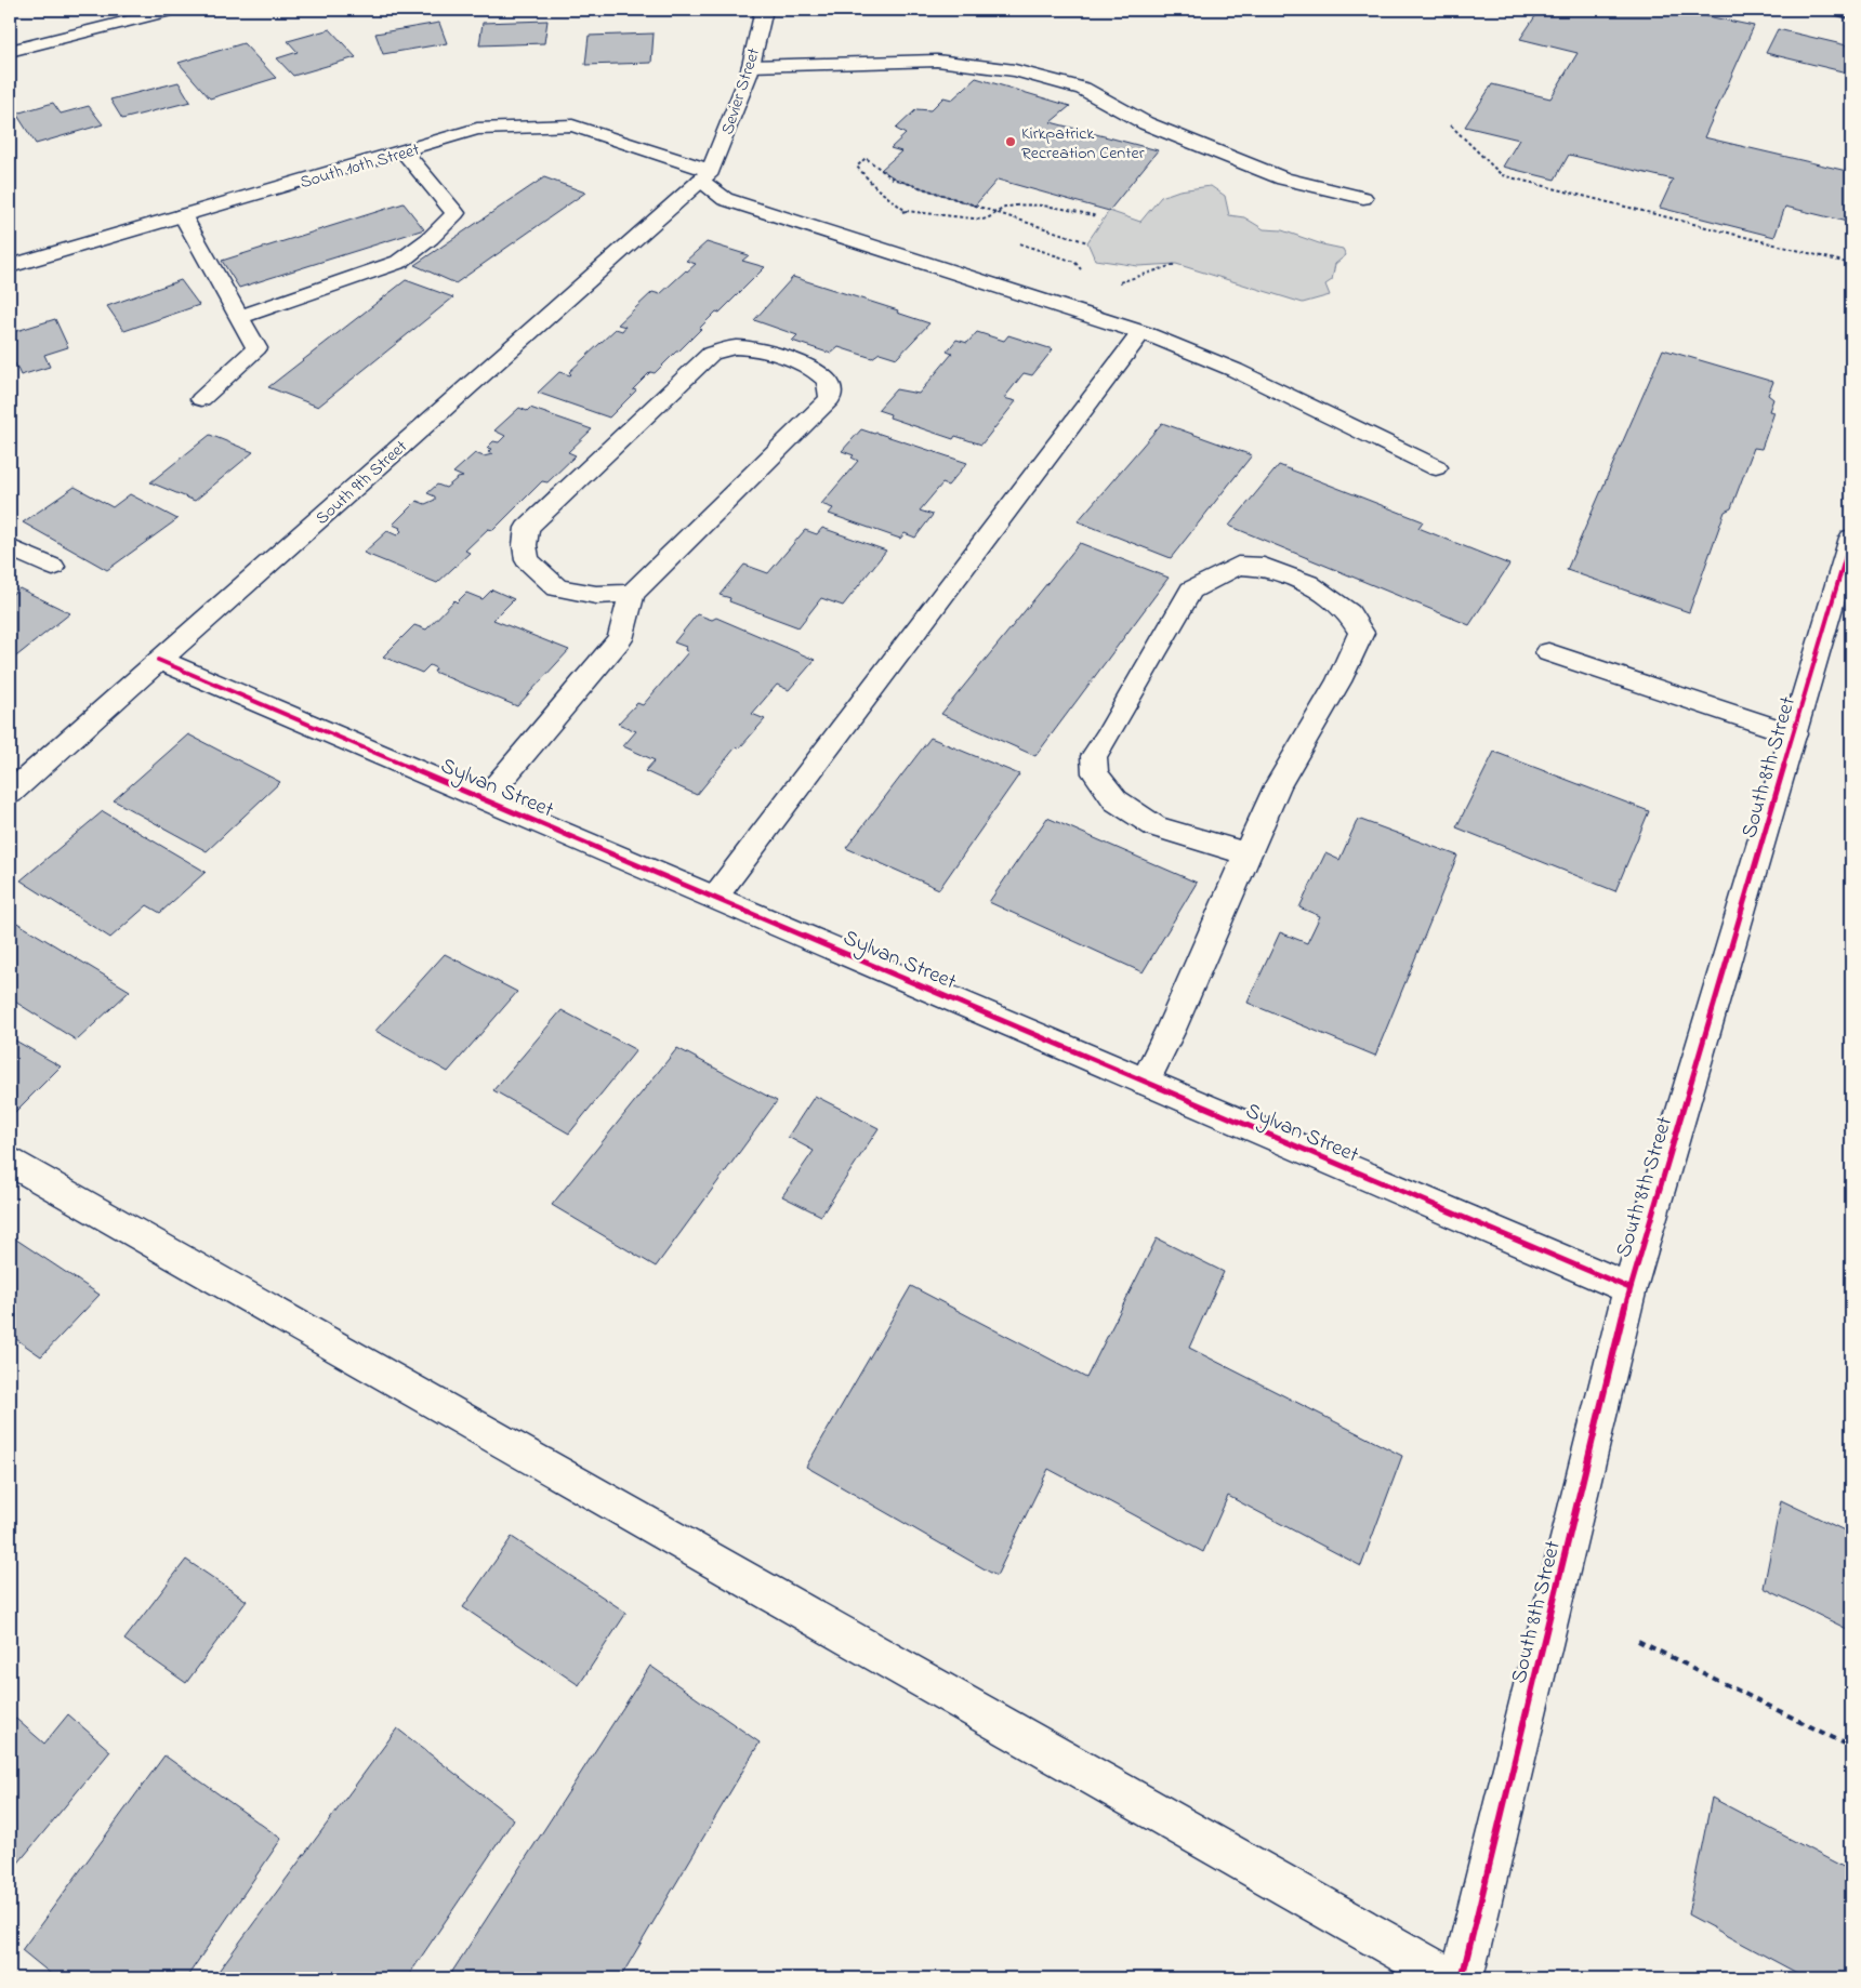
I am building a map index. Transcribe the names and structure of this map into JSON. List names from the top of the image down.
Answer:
{
  "streets": {
    "street": [
      "Sevier Street",
      "South 10th Street",
      "South 9th Street",
      "South 8th Street",
      "Sylvan Street"
    ]
  },
  "crossings": [
    ["Sevier Street", "South 10th Street"],
    ["Sevier Street", "South 9th Street"],
    ["South 10th Street", "South 9th Street"],
    ["South 9th Street", "Sylvan Street"],
    ["South 8th Street", "Sylvan Street"]
  ],
  "places": ["Kirkpatrick Recreation Center"]
}
